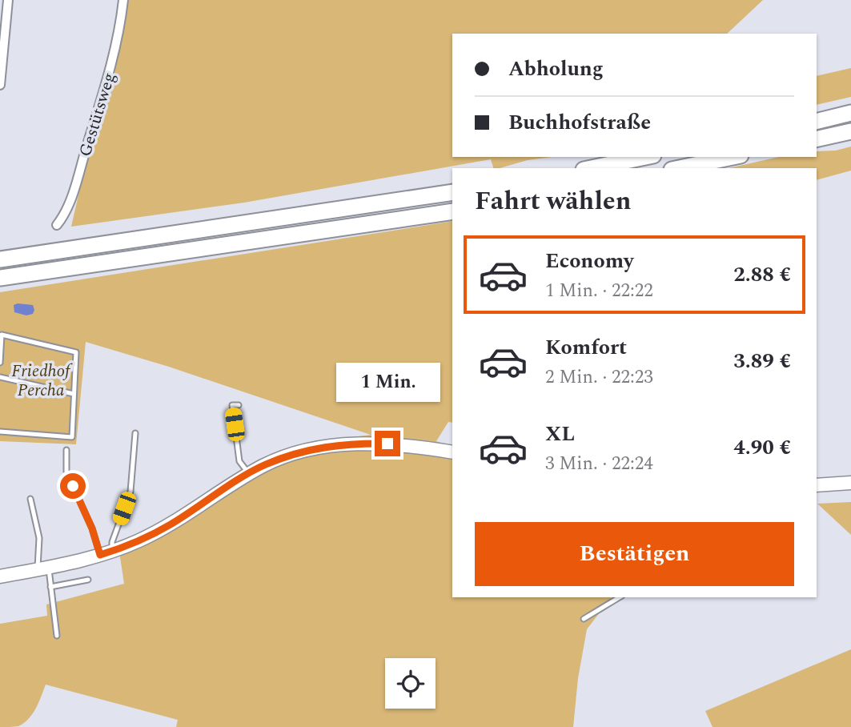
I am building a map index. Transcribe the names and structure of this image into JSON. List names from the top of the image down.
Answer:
{
  "streets": {
    "street": ["Gestütsweg"]
  },
  "parks": ["Friedhof Percha"],
  "page": {
    "banner": ["Abholung", "Buchhofstraße"],
    "heading": "Fahrt wählen",
    "list": [
      {
        "name": "Economy",
        "note": "1 Min. · 22:22",
        "value": "2.88 €"
      },
      {
        "name": "Komfort",
        "note": "2 Min. · 22:23",
        "value": "3.89 €"
      },
      {
        "name": "XL",
        "note": "3 Min. · 22:24",
        "value": "4.90 €"
      }
    ],
    "bubble": "1 Min.",
    "buttons": "Bestätigen"
  }
}
